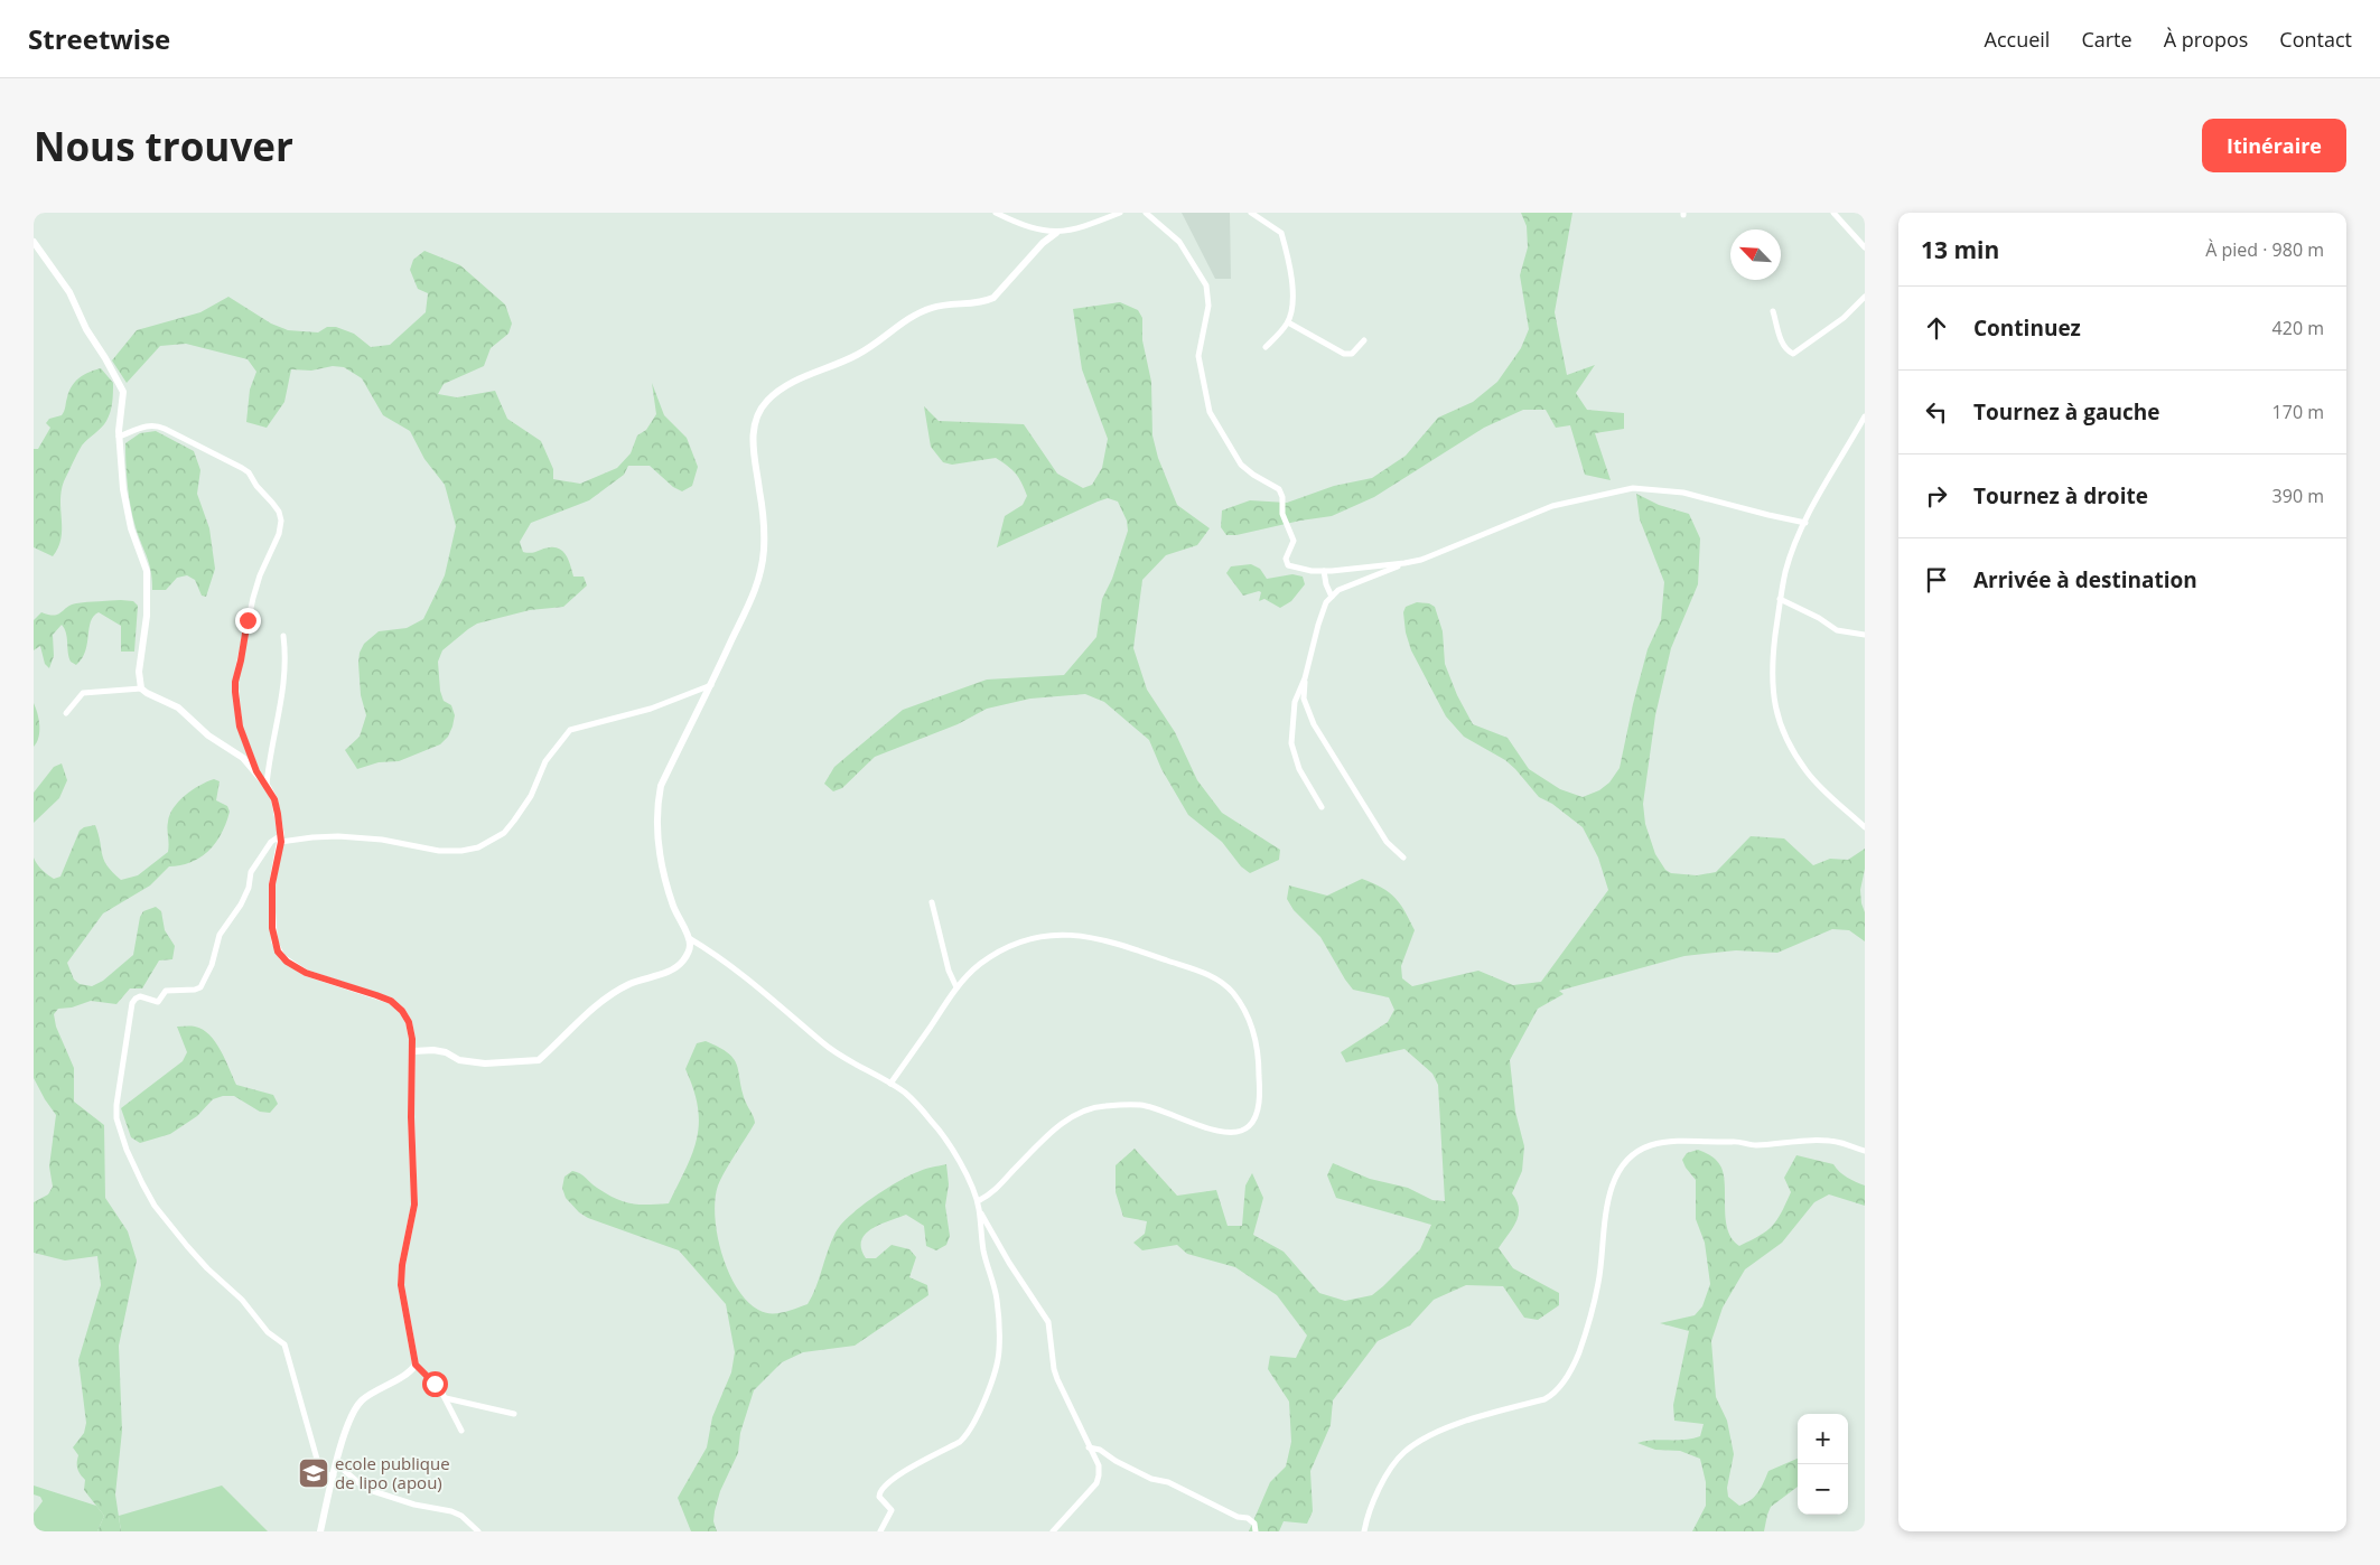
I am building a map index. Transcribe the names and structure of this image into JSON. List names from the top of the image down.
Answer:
{
  "places": {
    "school or university": ["ecole publique de lipo (apou)"]
  },
  "north": "top left",
  "page": {
    "header": "Streetwise",
    "nav": [
      "Accueil",
      "Carte",
      "À propos",
      "Contact"
    ],
    "buttons": "Itinéraire",
    "title": "Nous trouver",
    "heading": ["13 min", "À pied · 980 m"],
    "list": [
      ["Continuez", "420 m"],
      ["Tournez à gauche", "170 m"],
      ["Tournez à droite", "390 m"],
      "Arrivée à destination"
    ],
    "map_buttons": ["+", "−"]
  }
}
